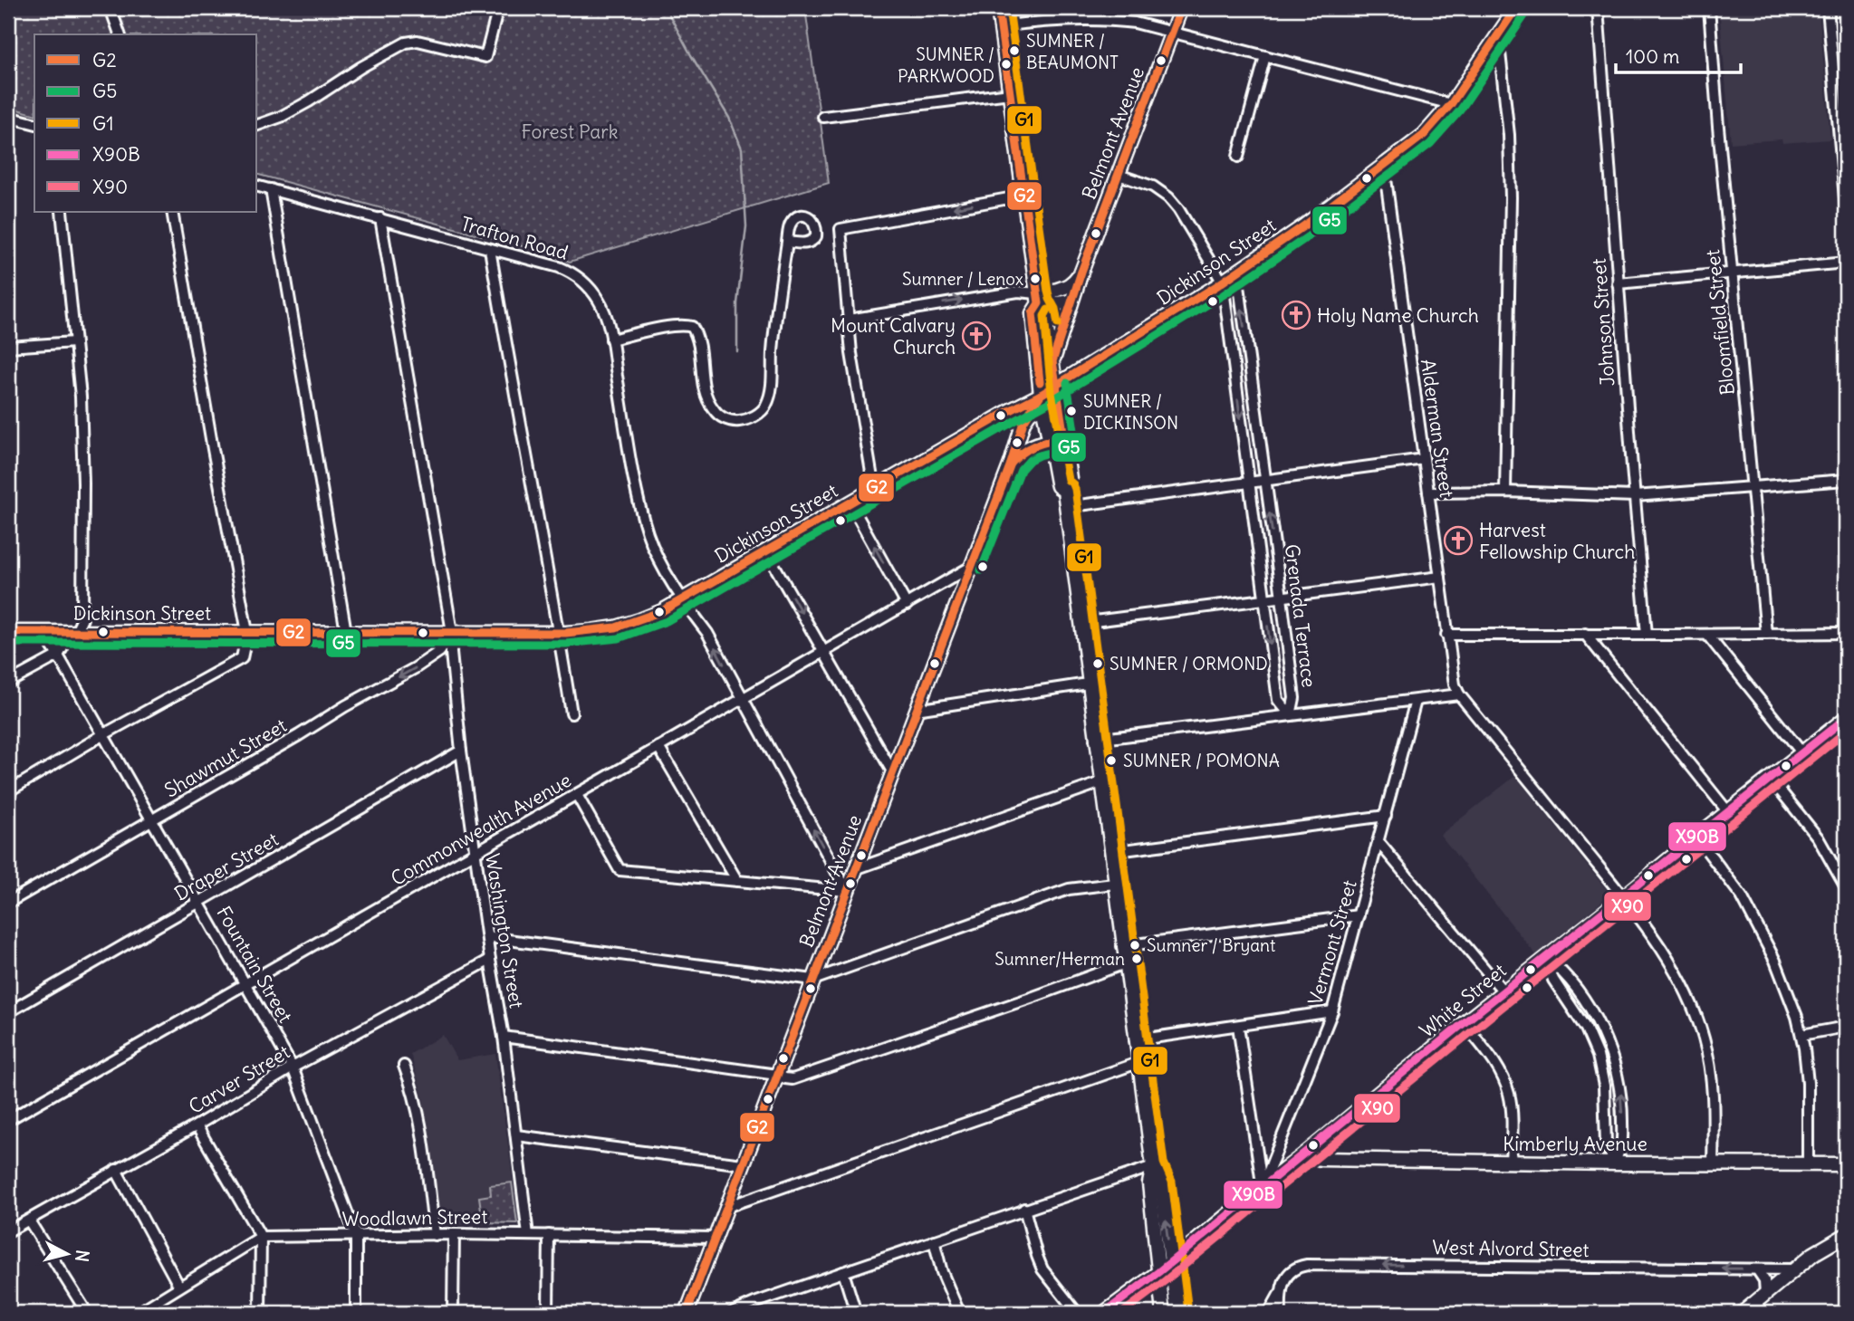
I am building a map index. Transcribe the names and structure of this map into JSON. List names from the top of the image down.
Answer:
{
  "streets": {
    "main road": [
      "Belmont Avenue",
      "Dickinson Street",
      "White Street",
      "Kimberly Avenue"
    ],
    "street": [
      "Trafton Road",
      "Johnson Street",
      "Bloomfield Street",
      "Alderman Street",
      "Grenada Terrace",
      "Shawmut Street",
      "Commonwealth Avenue",
      "Draper Street",
      "Washington Street",
      "Vermont Street",
      "Fountain Street",
      "Carver Street",
      "Woodlawn Street",
      "West Alvord Street"
    ]
  },
  "crossings": [
    ["Belmont Avenue", "Trafton Road"],
    ["Belmont Avenue", "Dickinson Street"],
    ["Belmont Avenue", "Commonwealth Avenue"],
    ["Belmont Avenue", "Woodlawn Street"],
    ["Trafton Road", "Dickinson Street"],
    ["Trafton Road", "Commonwealth Avenue"],
    ["Trafton Road", "Washington Street"],
    ["Dickinson Street", "Alderman Street"],
    ["Dickinson Street", "Grenada Terrace"],
    ["Dickinson Street", "Shawmut Street"],
    ["Dickinson Street", "Washington Street"],
    ["Dickinson Street", "Fountain Street"],
    ["Shawmut Street", "Washington Street"],
    ["Shawmut Street", "Fountain Street"],
    ["Commonwealth Avenue", "Washington Street"],
    ["Commonwealth Avenue", "Fountain Street"],
    ["Draper Street", "Washington Street"],
    ["Draper Street", "Fountain Street"],
    ["Washington Street", "Carver Street"],
    ["Washington Street", "Woodlawn Street"],
    ["Vermont Street", "White Street"],
    ["Fountain Street", "Carver Street"],
    ["Fountain Street", "Woodlawn Street"],
    ["White Street", "Kimberly Avenue"]
  ],
  "one_way": ["Shawmut Street", "West Alvord Street"],
  "parks": ["Forest Park"],
  "places": {
    "other": [
      "SUMNER / BEAUMONT",
      "SUMNER / PARKWOOD",
      "Sumner / Lenox",
      "SUMNER / DICKINSON",
      "SUMNER / ORMOND",
      "SUMNER / POMONA",
      "Sumner / Bryant",
      "Sumner/Herman"
    ],
    "church": ["Holy Name Church", "Mount Calvary Church", "Harvest Fellowship Church"]
  },
  "lines": [
    "transit line G2",
    "transit line G1",
    "transit line G5",
    "transit line X90B",
    "transit line X90"
  ],
  "legend": [
    "G2",
    "G5",
    "G1",
    "X90B",
    "X90"
  ],
  "scale_bar": "100 m",
  "north": "right"
}
